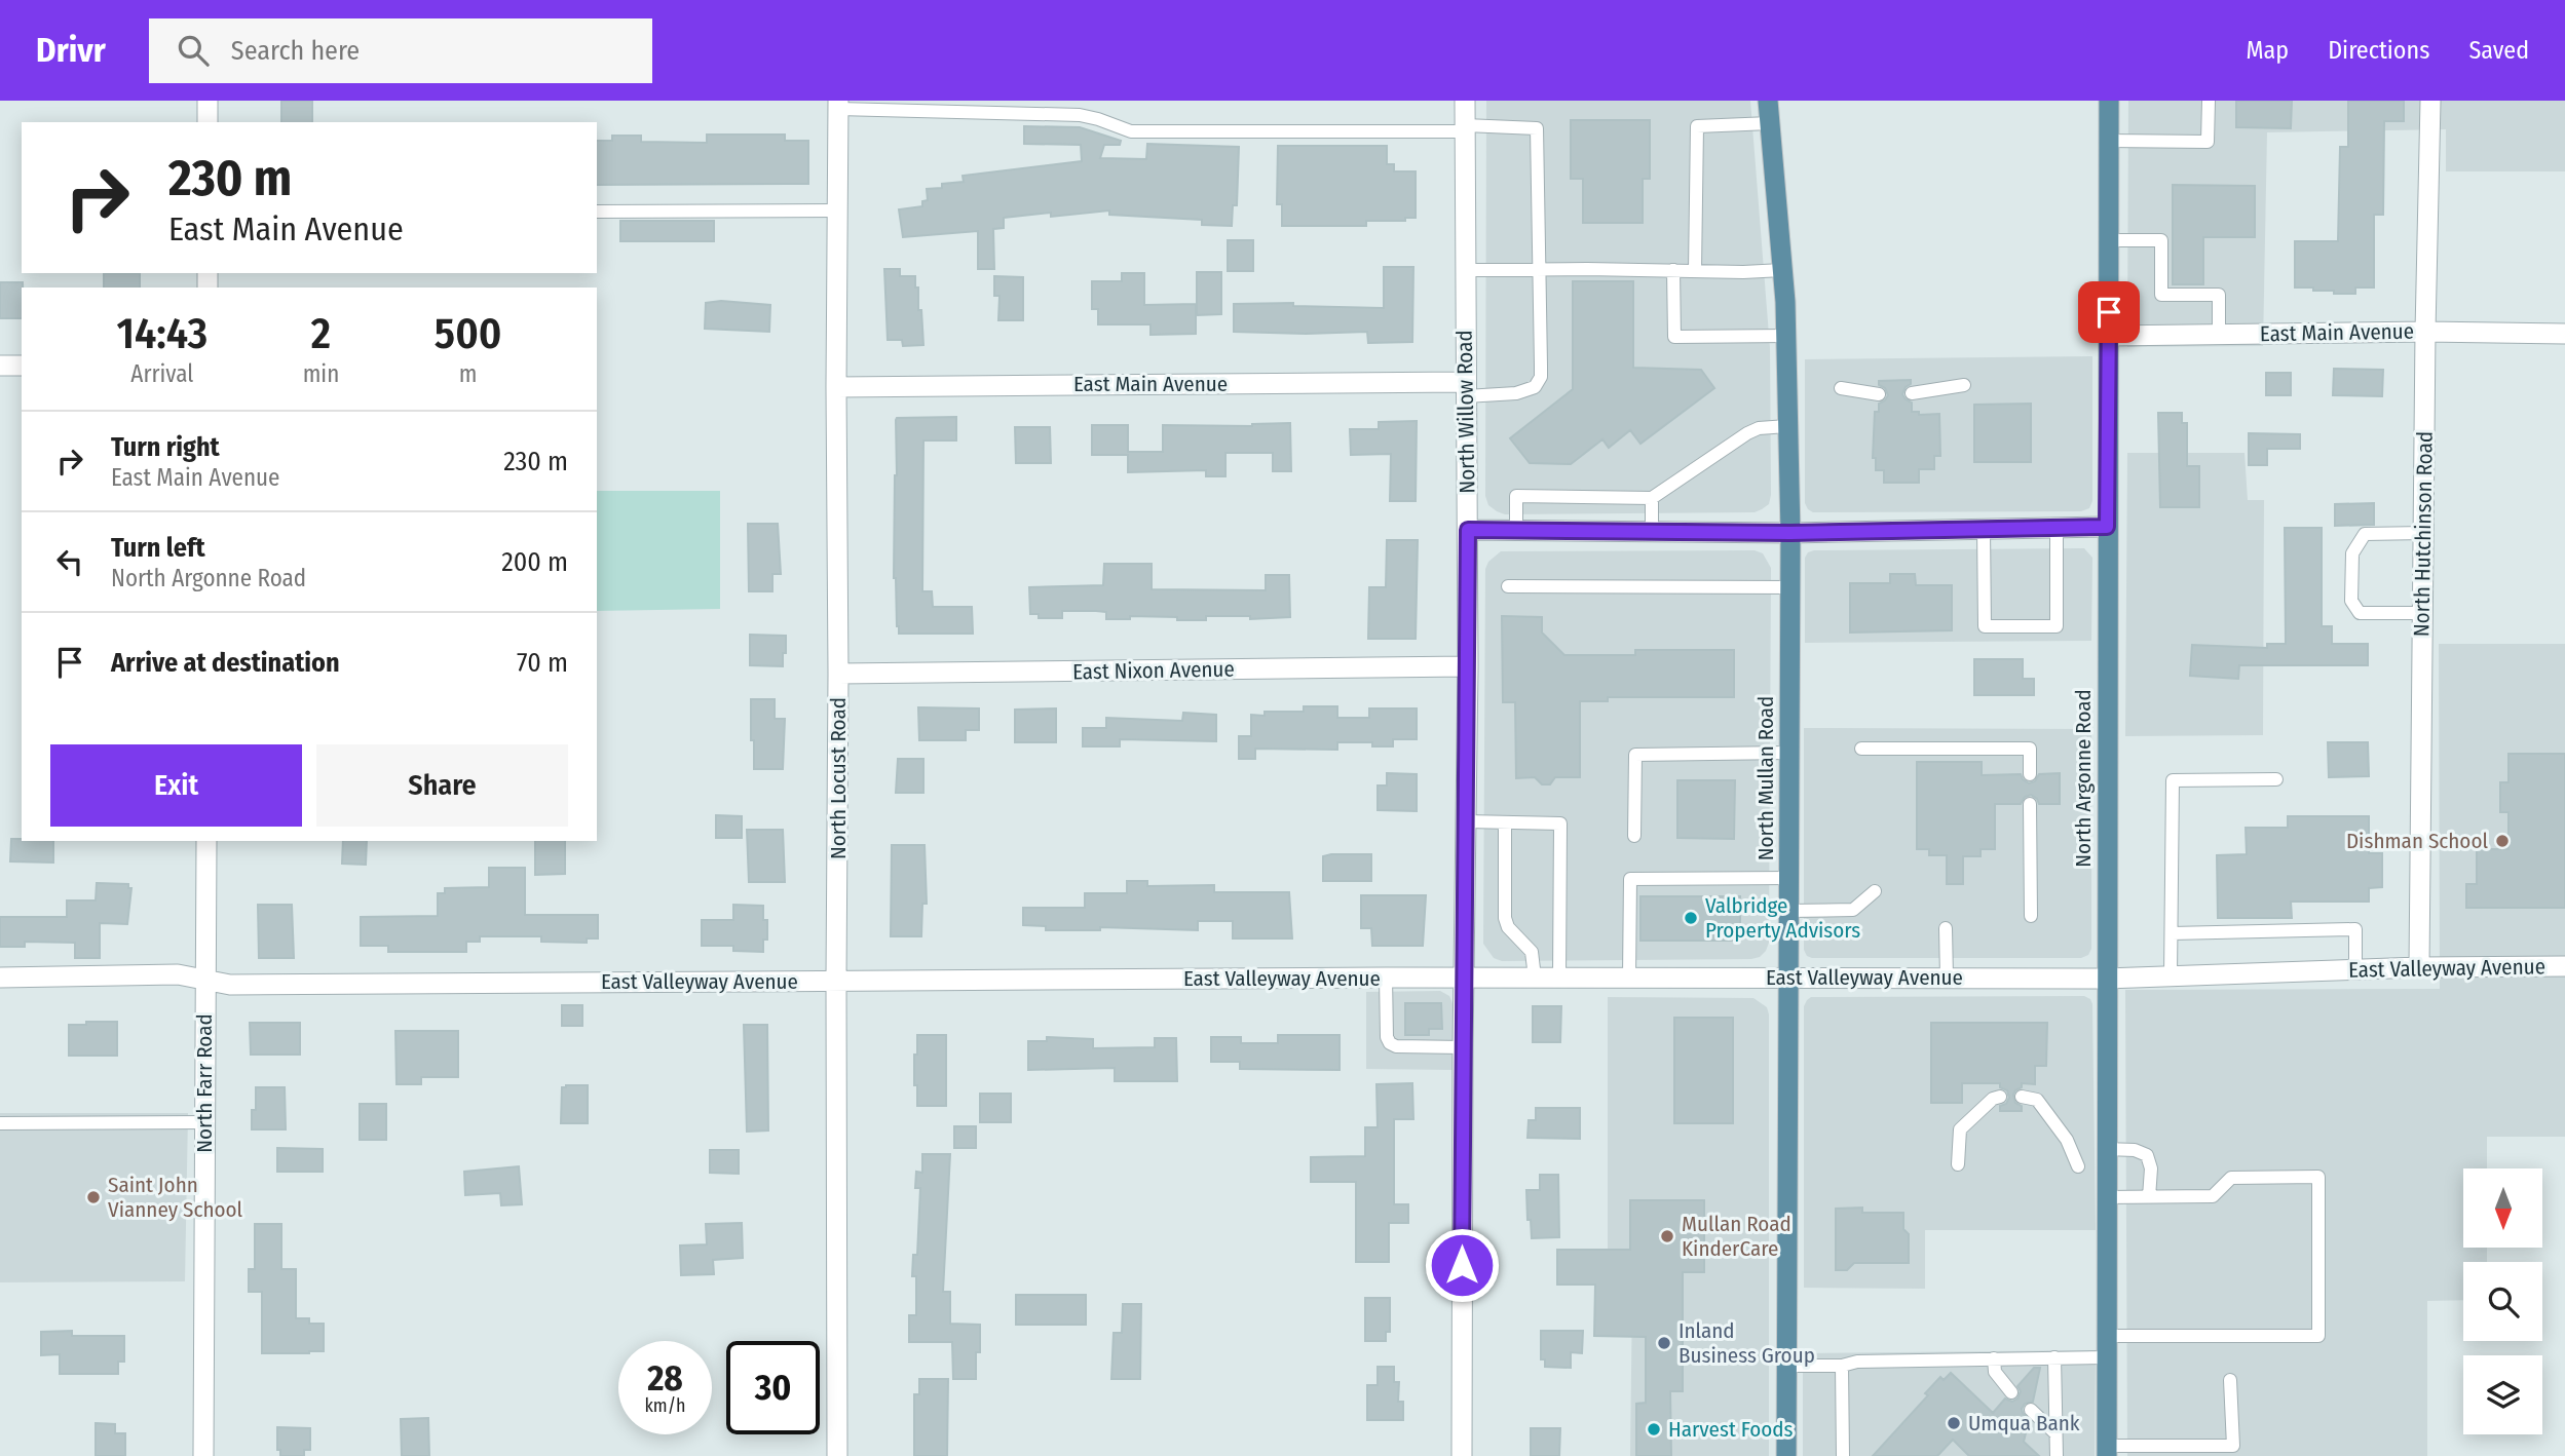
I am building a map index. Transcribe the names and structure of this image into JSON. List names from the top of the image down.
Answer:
{
  "streets": {
    "main road": ["North Mullan Road", "North Argonne Road"],
    "street": [
      "East Main Avenue",
      "North Willow Road",
      "North Hutchinson Road",
      "East Nixon Avenue",
      "North Locust Road",
      "East Valleyway Avenue",
      "North Farr Road"
    ]
  },
  "crossings": [
    ["East Main Avenue", "North Willow Road"],
    ["East Main Avenue", "North Hutchinson Road"],
    ["East Main Avenue", "North Locust Road"],
    ["East Main Avenue", "North Argonne Road"],
    ["North Willow Road", "East Nixon Avenue"],
    ["North Willow Road", "East Valleyway Avenue"],
    ["North Hutchinson Road", "East Valleyway Avenue"],
    ["East Nixon Avenue", "North Locust Road"],
    ["North Locust Road", "East Valleyway Avenue"],
    ["North Mullan Road", "East Valleyway Avenue"],
    ["North Argonne Road", "East Valleyway Avenue"],
    ["East Valleyway Avenue", "North Farr Road"]
  ],
  "places": [
    "Dishman School",
    "Valbridge Property Advisors",
    "Saint John Vianney School",
    "Mullan Road KinderCare",
    "Inland Business Group",
    "Umqua Bank",
    "Harvest Foods"
  ],
  "north": "bottom",
  "page": {
    "header": "Drivr",
    "search": "Search here",
    "nav": ["Map", "Directions", "Saved"],
    "turn": ["230 m", "East Main Avenue"],
    "eta": [
      "14:43",
      "Arrival",
      "2",
      "min",
      "500",
      "m"
    ],
    "list": [
      {
        "name": "Turn right",
        "note": "East Main Avenue",
        "value": "230 m"
      },
      {
        "name": "Turn left",
        "note": "North Argonne Road",
        "value": "200 m"
      },
      {
        "name": "Arrive at destination",
        "value": "70 m"
      }
    ],
    "buttons": ["Exit", "Share"],
    "speed": "28 km/h",
    "limit": "30"
  }
}
